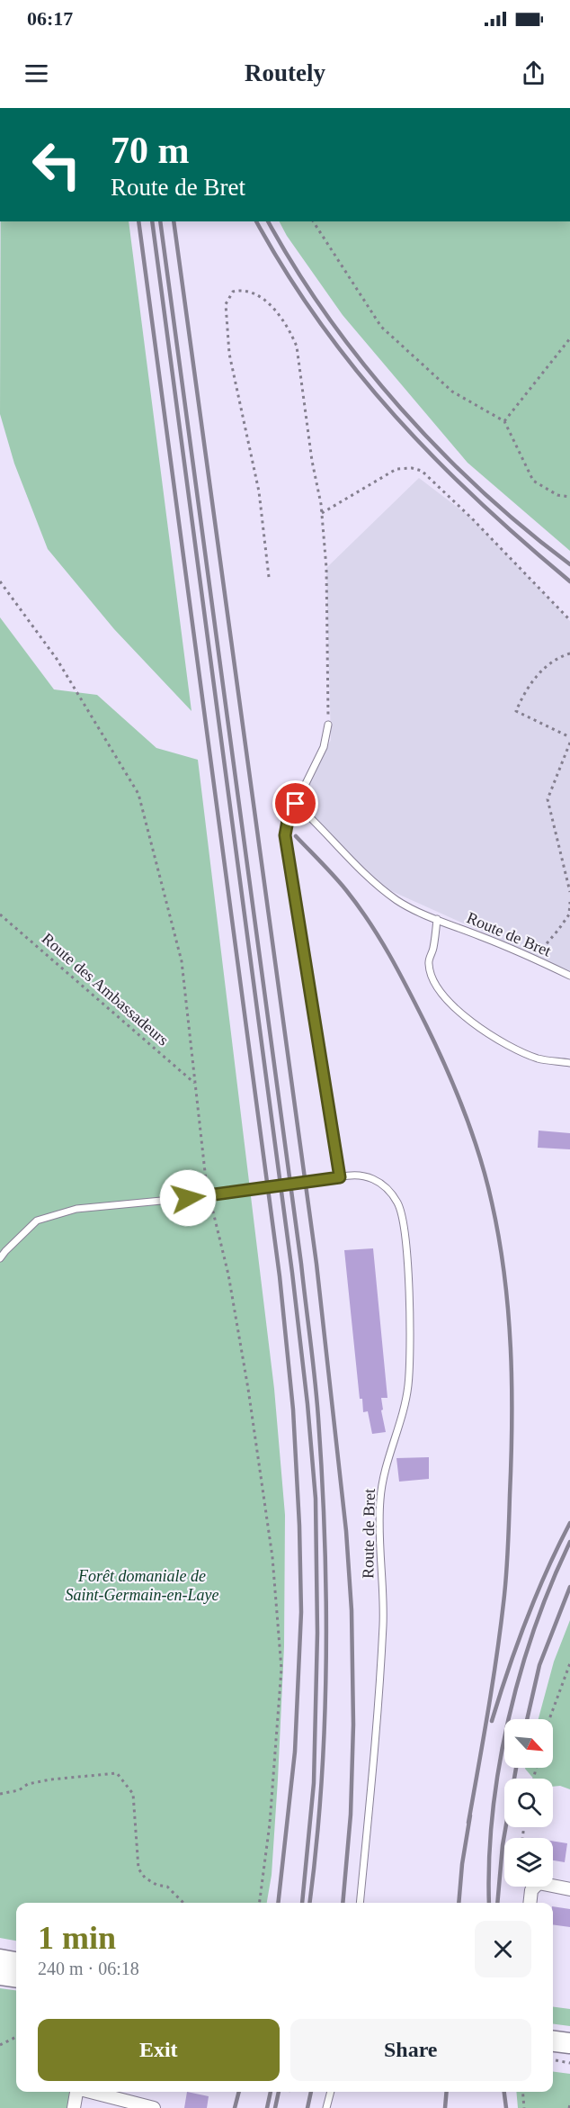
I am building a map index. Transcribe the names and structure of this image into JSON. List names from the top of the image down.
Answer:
{
  "streets": {
    "lane": ["Route de Bret"],
    "path": ["Route des Ambassadeurs"]
  },
  "parks": ["Forêt domaniale de Saint-Germain-en-Laye"],
  "north": "bottom right",
  "page": {
    "status": "06:17",
    "header": "Routely",
    "turn": ["70 m", "Route de Bret"],
    "heading": ["1 min", "240 m · 06:18"],
    "buttons": ["Exit", "Share"]
  }
}
